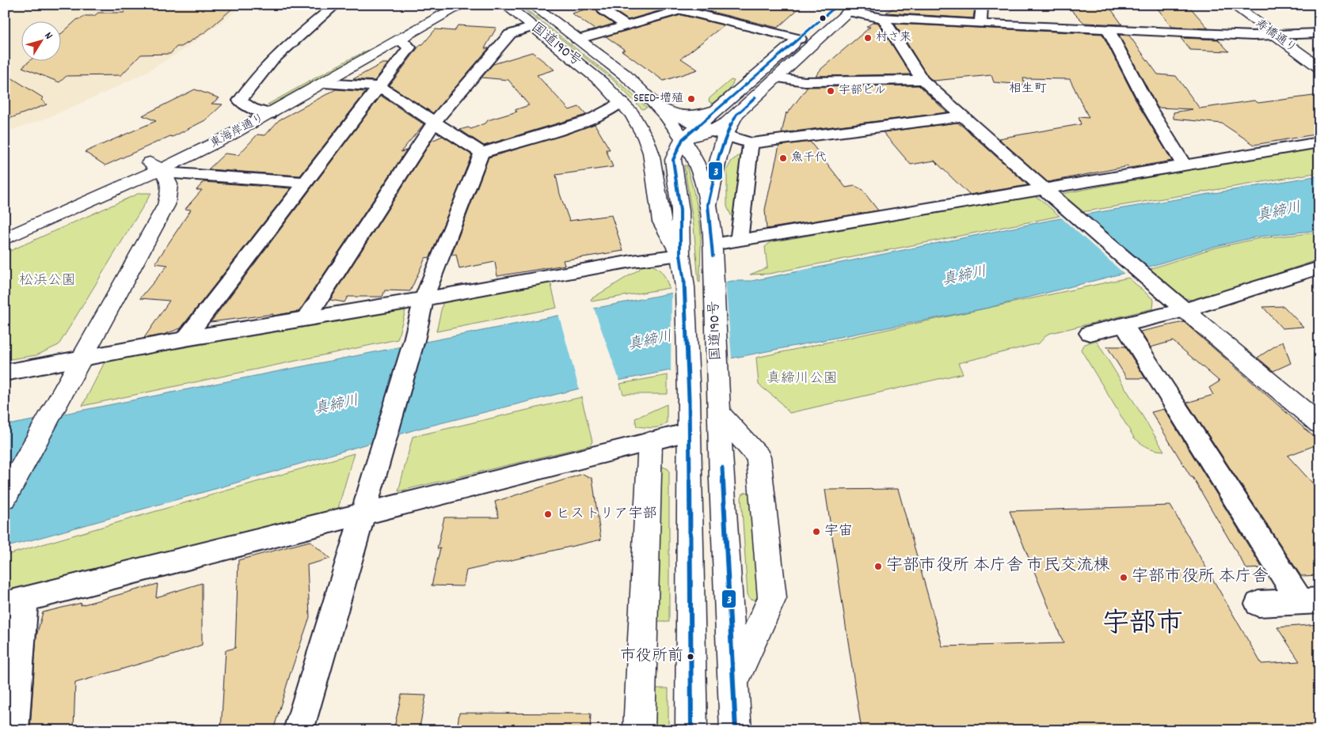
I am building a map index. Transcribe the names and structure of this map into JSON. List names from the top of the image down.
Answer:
{
  "streets": {
    "main road": ["寿橋通り", "国道190号", "東海岸通り"]
  },
  "districts": ["相生町", "宇部市"],
  "water": ["真締川"],
  "parks": ["松浜公園", "真締川公園"],
  "places": [
    "村さ来",
    "宇部ビル",
    "SEED-増殖",
    "魚千代",
    "ヒストリア宇部",
    "宇宙",
    "宇部市役所 本庁舎 市民交流棟",
    "宇部市役所 本庁舎",
    "市役所前"
  ],
  "lines": ["transit line 3"],
  "north": "top right"
}
